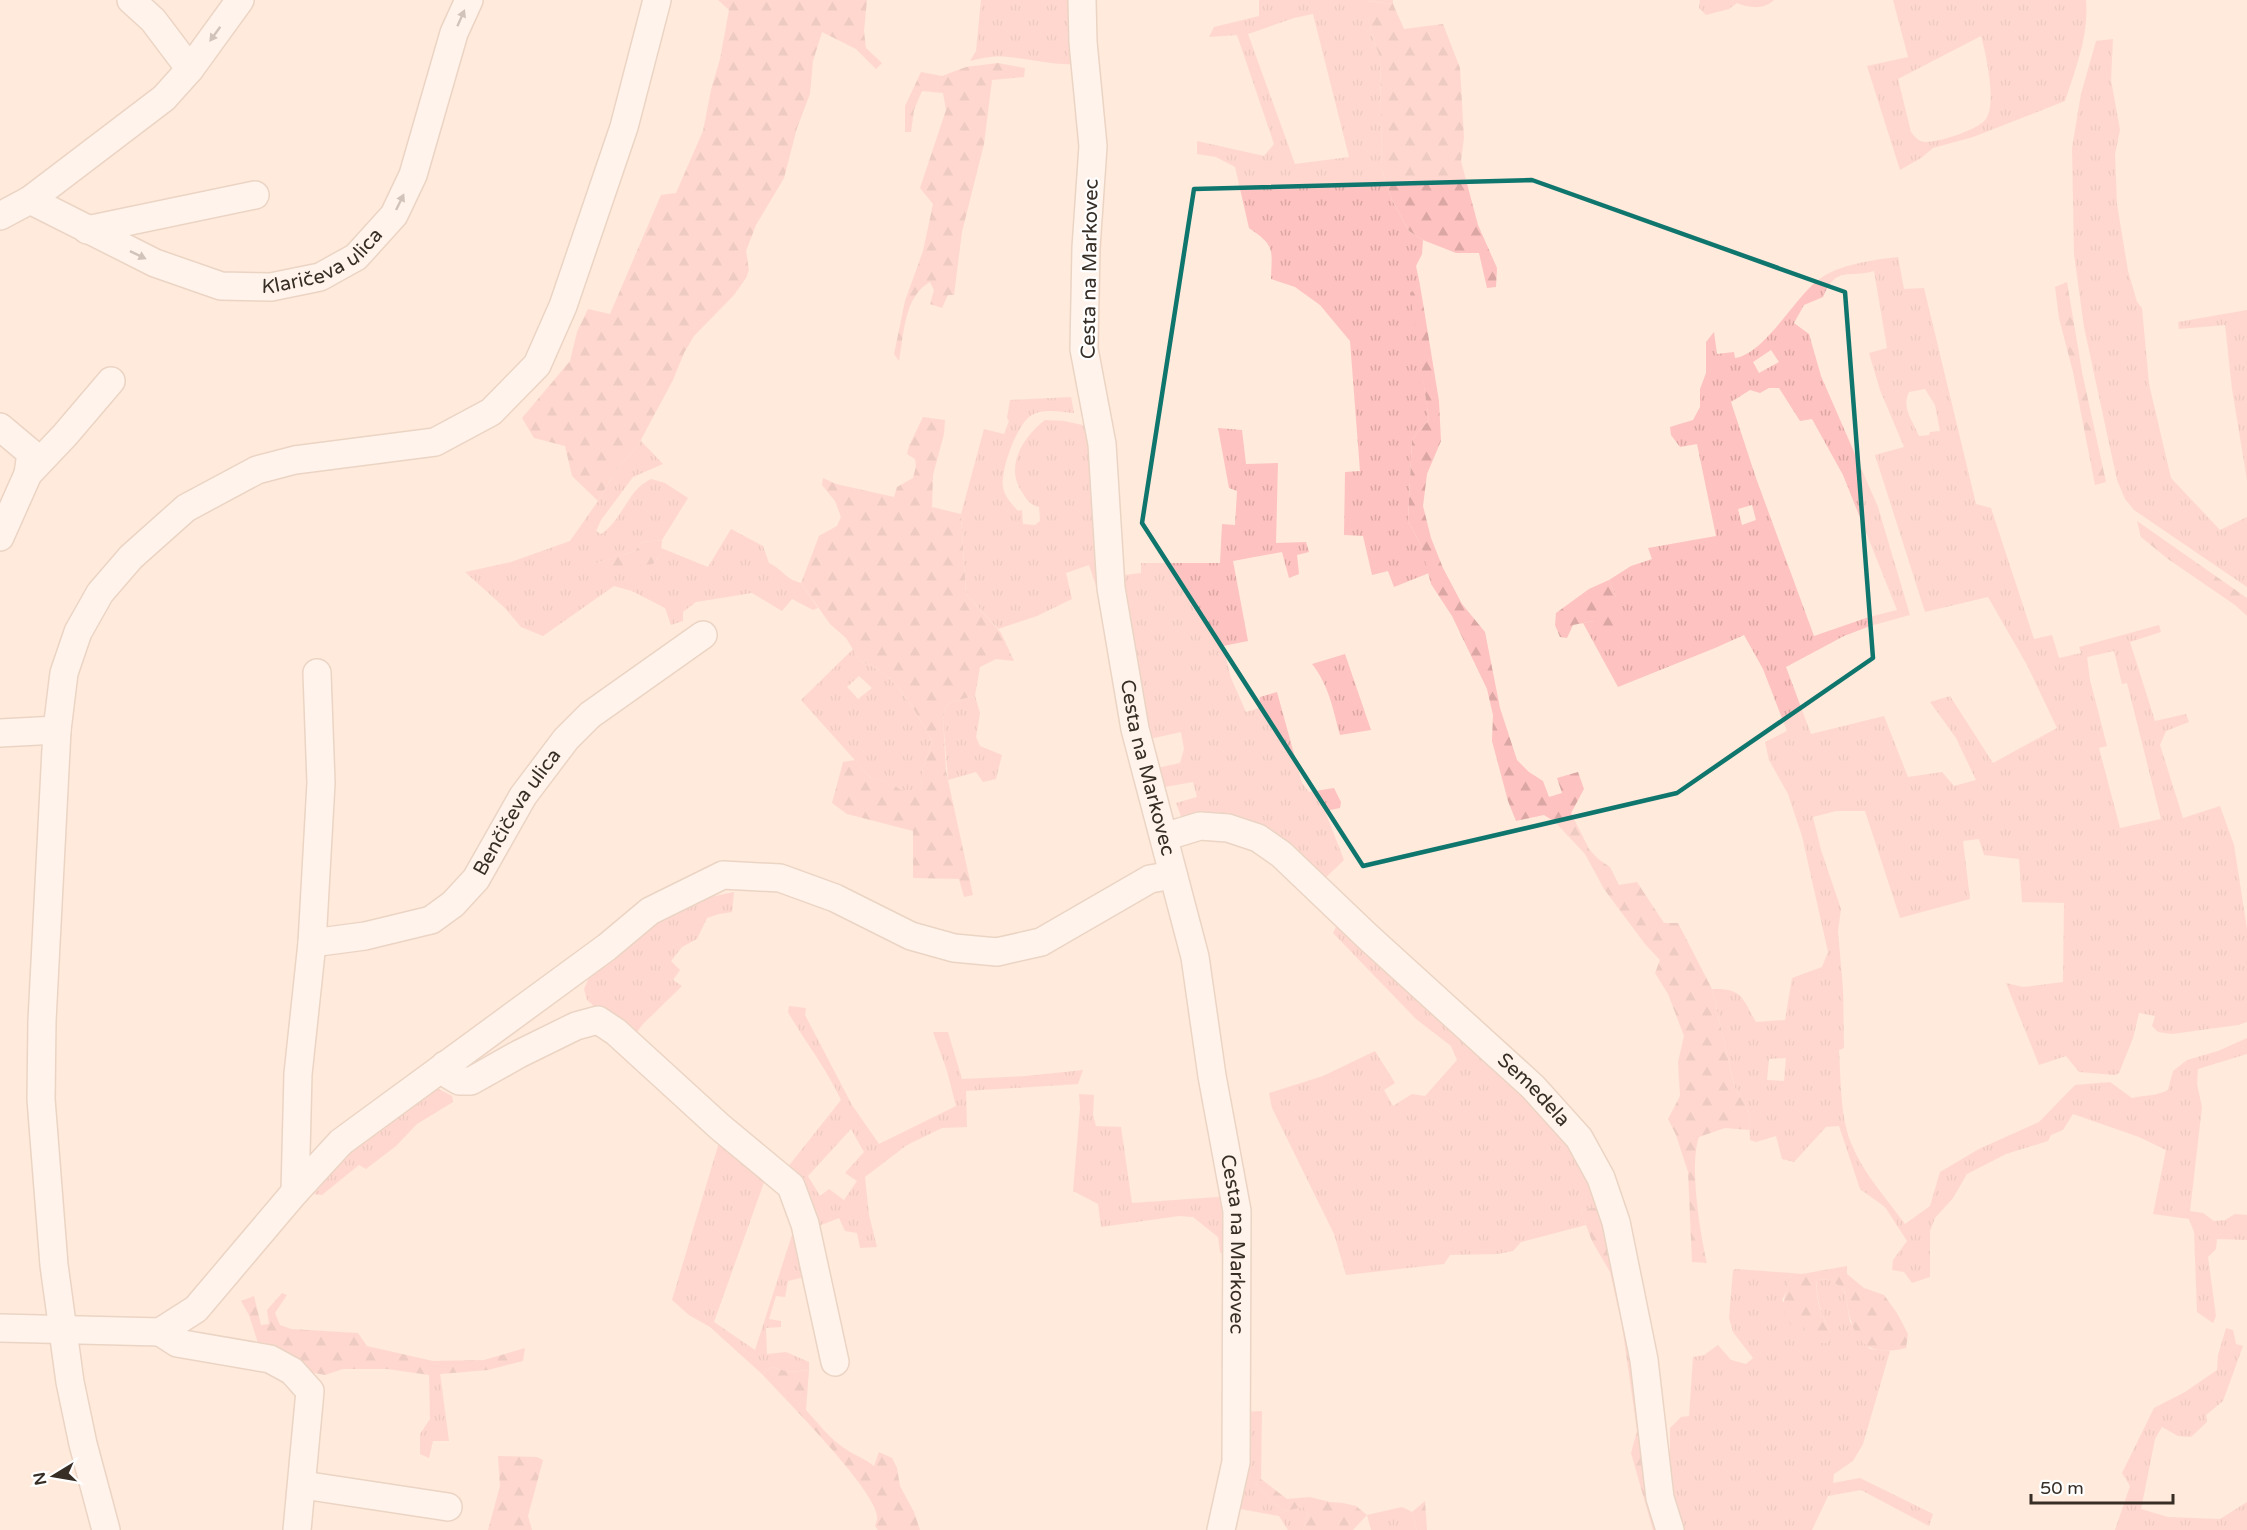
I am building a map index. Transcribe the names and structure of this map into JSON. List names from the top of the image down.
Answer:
{
  "streets": {
    "street": [
      "Klaričeva ulica",
      "Cesta na Markovec",
      "Benčičeva ulica",
      "Semedela"
    ]
  },
  "crossings": [
    ["Cesta na Markovec", "Semedela"]
  ],
  "scale_bar": "50 m",
  "north": "left"
}
